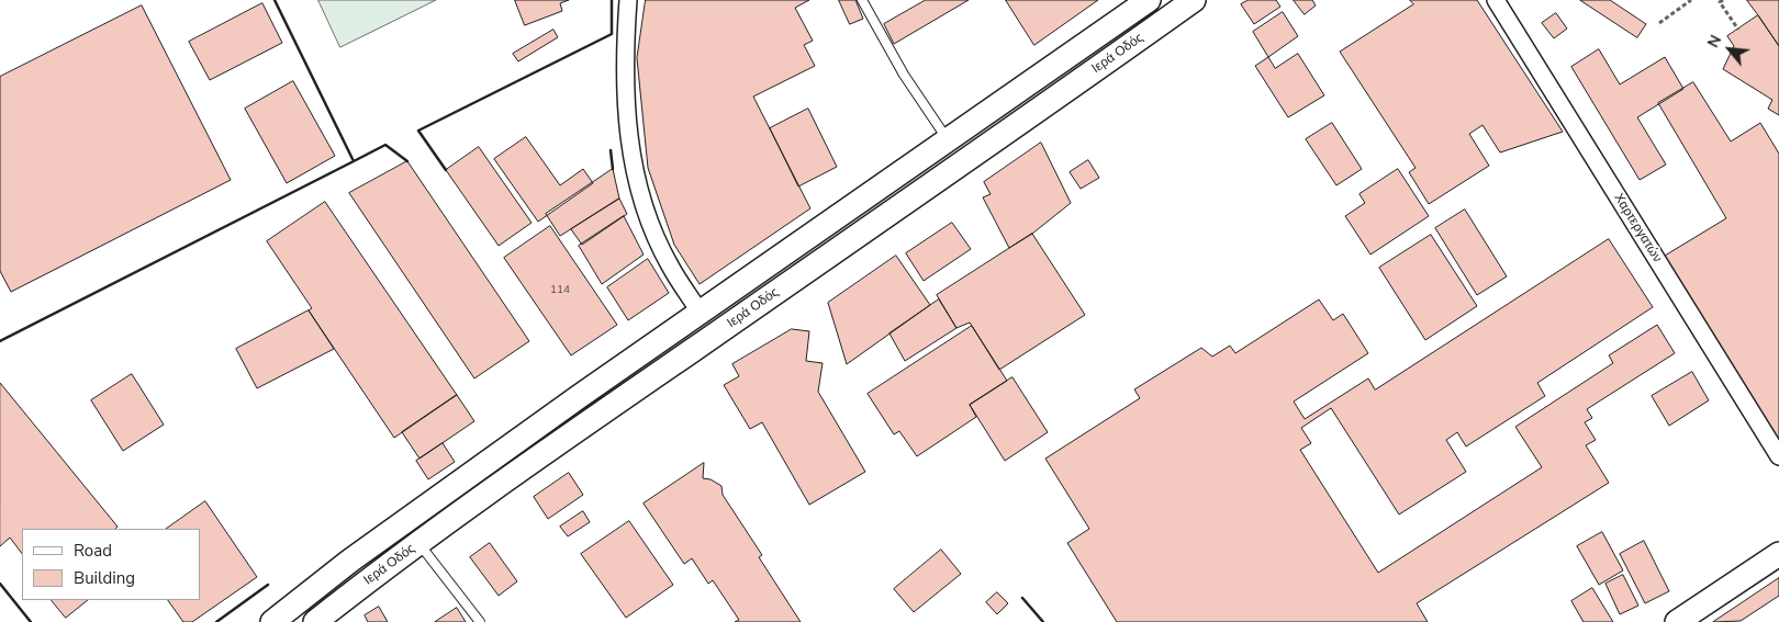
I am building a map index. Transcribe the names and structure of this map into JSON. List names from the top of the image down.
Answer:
{
  "streets": {
    "main road": ["Ιερά Οδός"],
    "street": ["Χαρτεργατών"]
  },
  "house_numbers": ["114"],
  "legend": ["Road", "Building"],
  "north": "top left"
}
